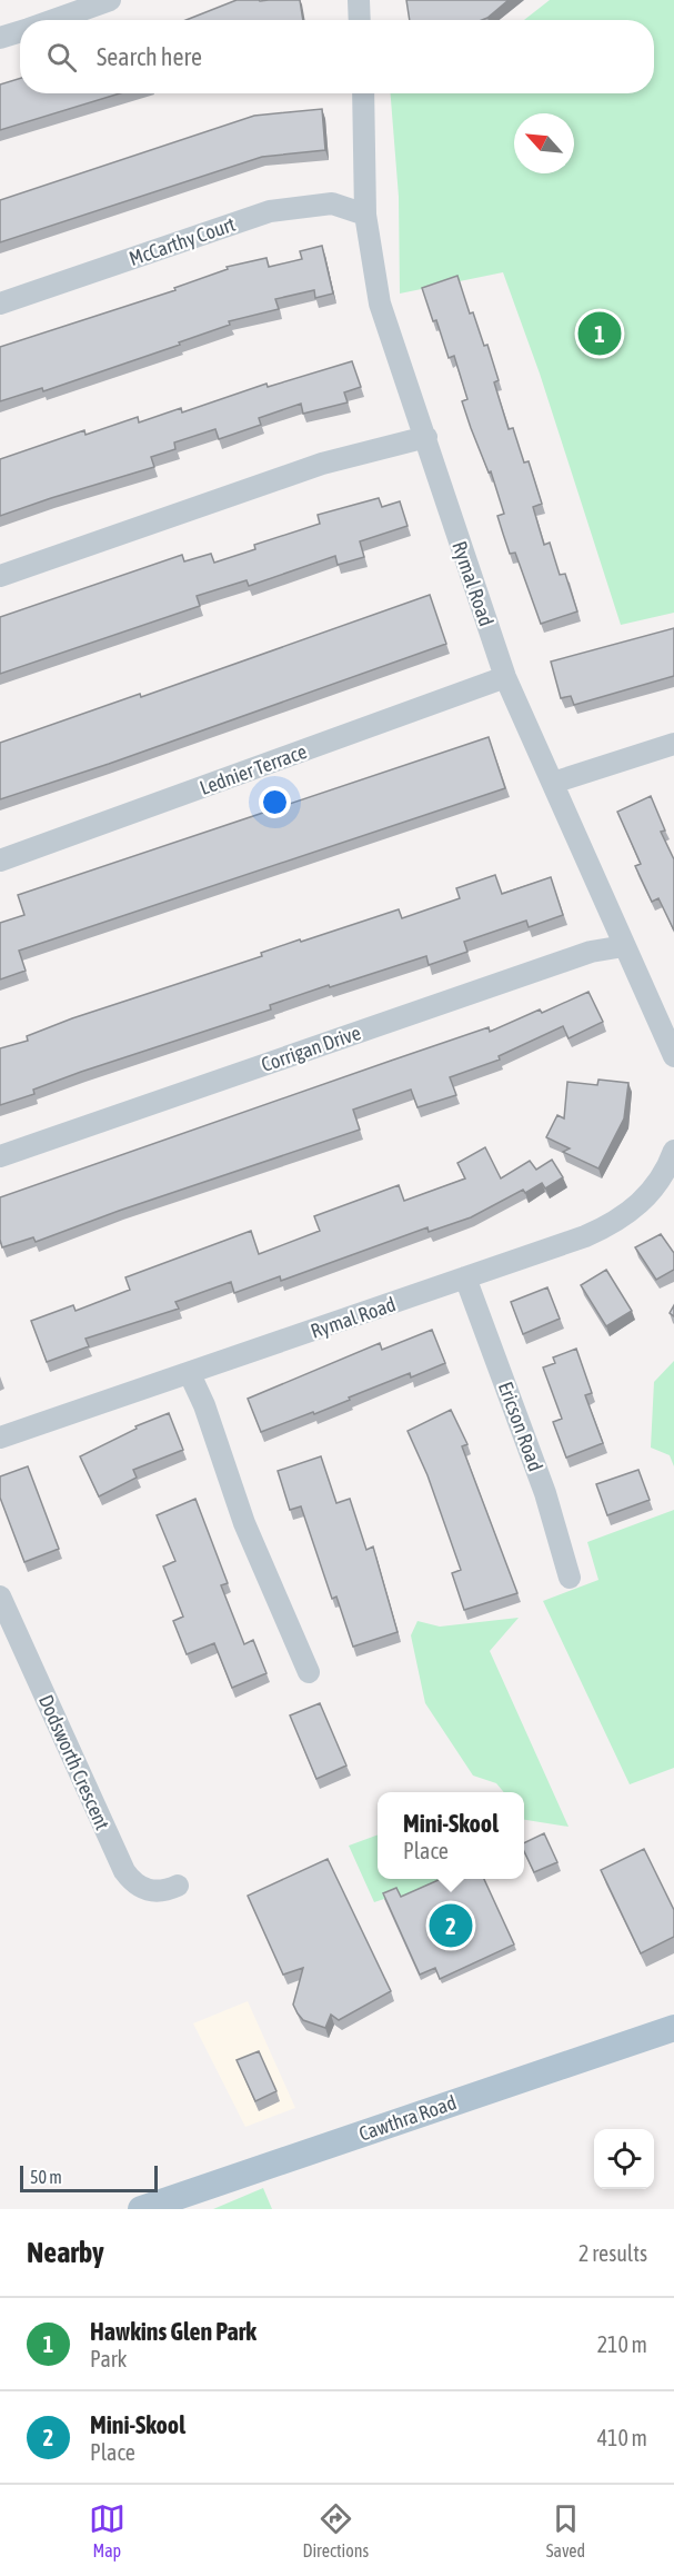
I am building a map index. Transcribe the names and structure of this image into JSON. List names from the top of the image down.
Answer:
{
  "streets": {
    "main road": ["Cawthra Road"],
    "street": [
      "McCarthy Court",
      "Rymal Road",
      "Lednier Terrace",
      "Corrigan Drive",
      "Ericson Road",
      "Dodsworth Crescent"
    ]
  },
  "crossings": [
    ["McCarthy Court", "Rymal Road"],
    ["Rymal Road", "Lednier Terrace"],
    ["Rymal Road", "Corrigan Drive"],
    ["Rymal Road", "Ericson Road"]
  ],
  "scale_bar": "50 m",
  "north": "top left",
  "page": {
    "search": "Search here",
    "pins": ["1", "2"],
    "popup": ["Mini-Skool", "Place"],
    "scale": "50 m",
    "heading": ["Nearby", "2 results"],
    "list": [
      {
        "mark": "1",
        "name": "Hawkins Glen Park",
        "note": "Park",
        "value": "210 m"
      },
      {
        "mark": "2",
        "name": "Mini-Skool",
        "note": "Place",
        "value": "410 m"
      }
    ],
    "nav": ["Map", "Directions", "Saved"]
  }
}
